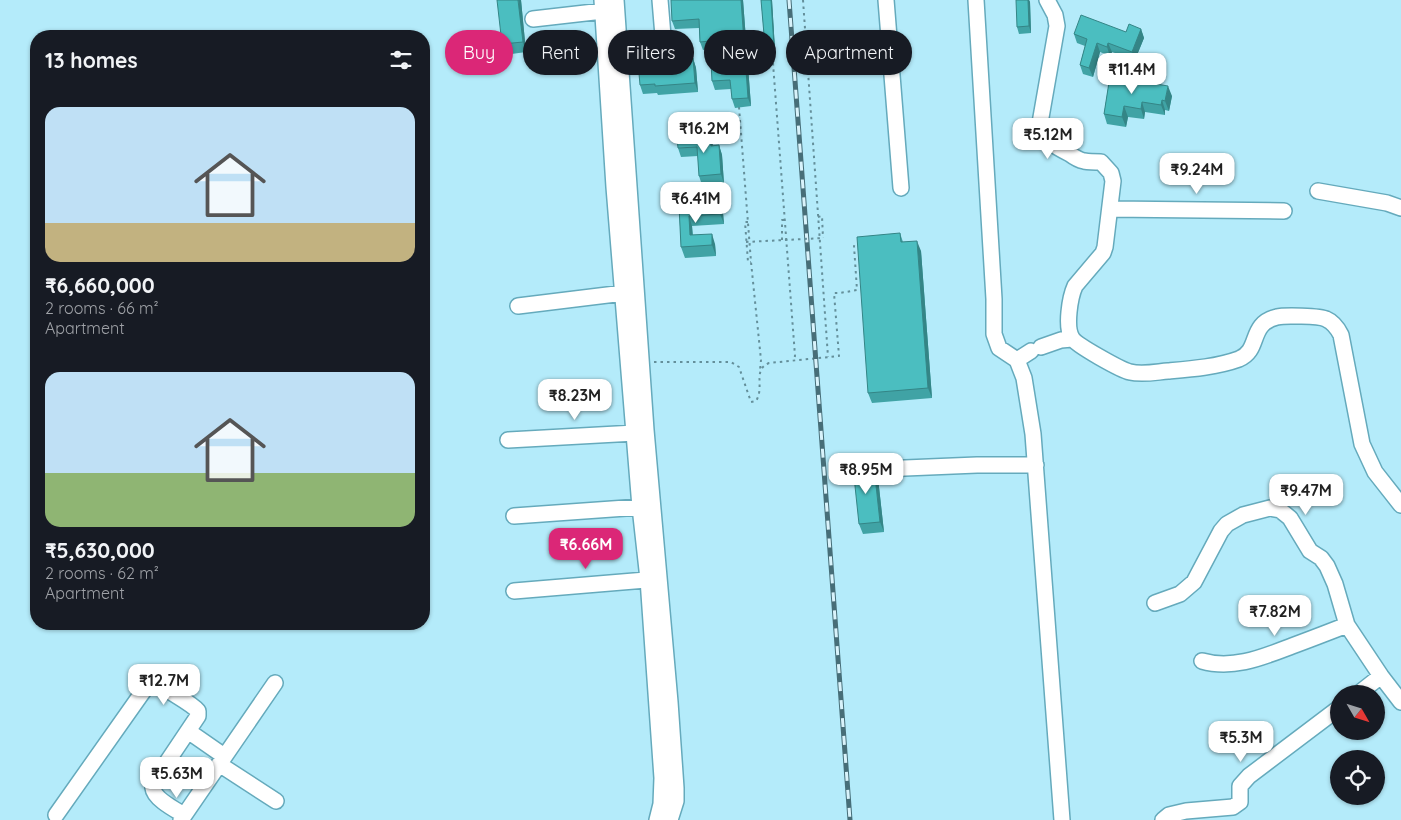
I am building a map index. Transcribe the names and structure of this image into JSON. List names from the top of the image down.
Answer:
{
  "north": "bottom right",
  "page": {
    "chip": [
      "Buy",
      "Rent",
      "Filters",
      "New",
      "Apartment"
    ],
    "heading": "13 homes",
    "price": [
      "₹11.4M",
      "₹16.2M",
      "₹5.12M",
      "₹9.24M",
      "₹6.41M",
      "₹8.23M",
      "₹8.95M",
      "₹9.47M",
      "₹6.66M",
      "₹7.82M",
      "₹12.7M",
      "₹5.3M",
      "₹5.63M"
    ],
    "list": [
      {
        "name": "₹6,660,000",
        "note": "2 rooms · 66 m² · Apartment"
      },
      {
        "name": "₹5,630,000",
        "note": "2 rooms · 62 m² · Apartment"
      }
    ]
  }
}
